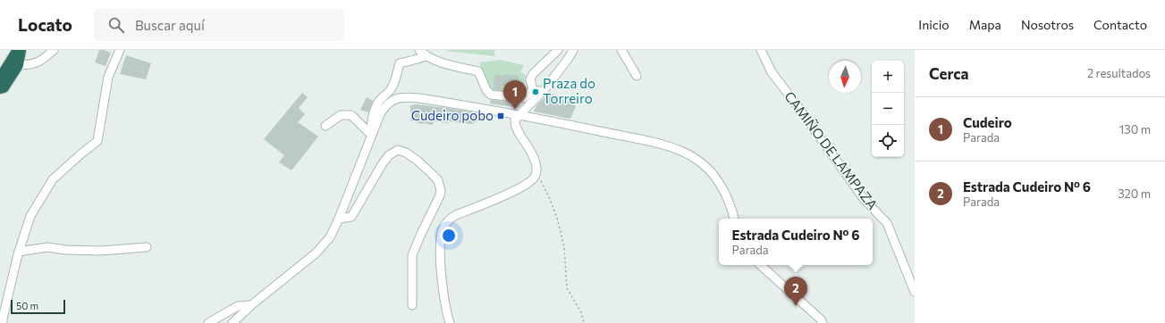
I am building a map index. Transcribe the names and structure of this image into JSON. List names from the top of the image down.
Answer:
{
  "streets": {
    "street": ["CAMIÑO DE LAMPAZA"]
  },
  "places": {
    "other": ["Praza do Torreiro"],
    "transit": ["Cudeiro pobo"]
  },
  "scale_bar": "50 m",
  "north": "bottom",
  "page": {
    "header": "Locato",
    "search": "Buscar aquí",
    "nav": [
      "Inicio",
      "Mapa",
      "Nosotros",
      "Contacto"
    ],
    "heading": ["Cerca", "2 resultados"],
    "map_buttons": ["+", "−"],
    "pins": ["1", "2"],
    "list": [
      {
        "mark": "1",
        "name": "Cudeiro",
        "note": "Parada",
        "value": "130 m"
      },
      {
        "mark": "2",
        "name": "Estrada Cudeiro Nº 6",
        "note": "Parada",
        "value": "320 m"
      }
    ],
    "popup": ["Estrada Cudeiro Nº 6", "Parada"],
    "scale": "50 m"
  }
}
